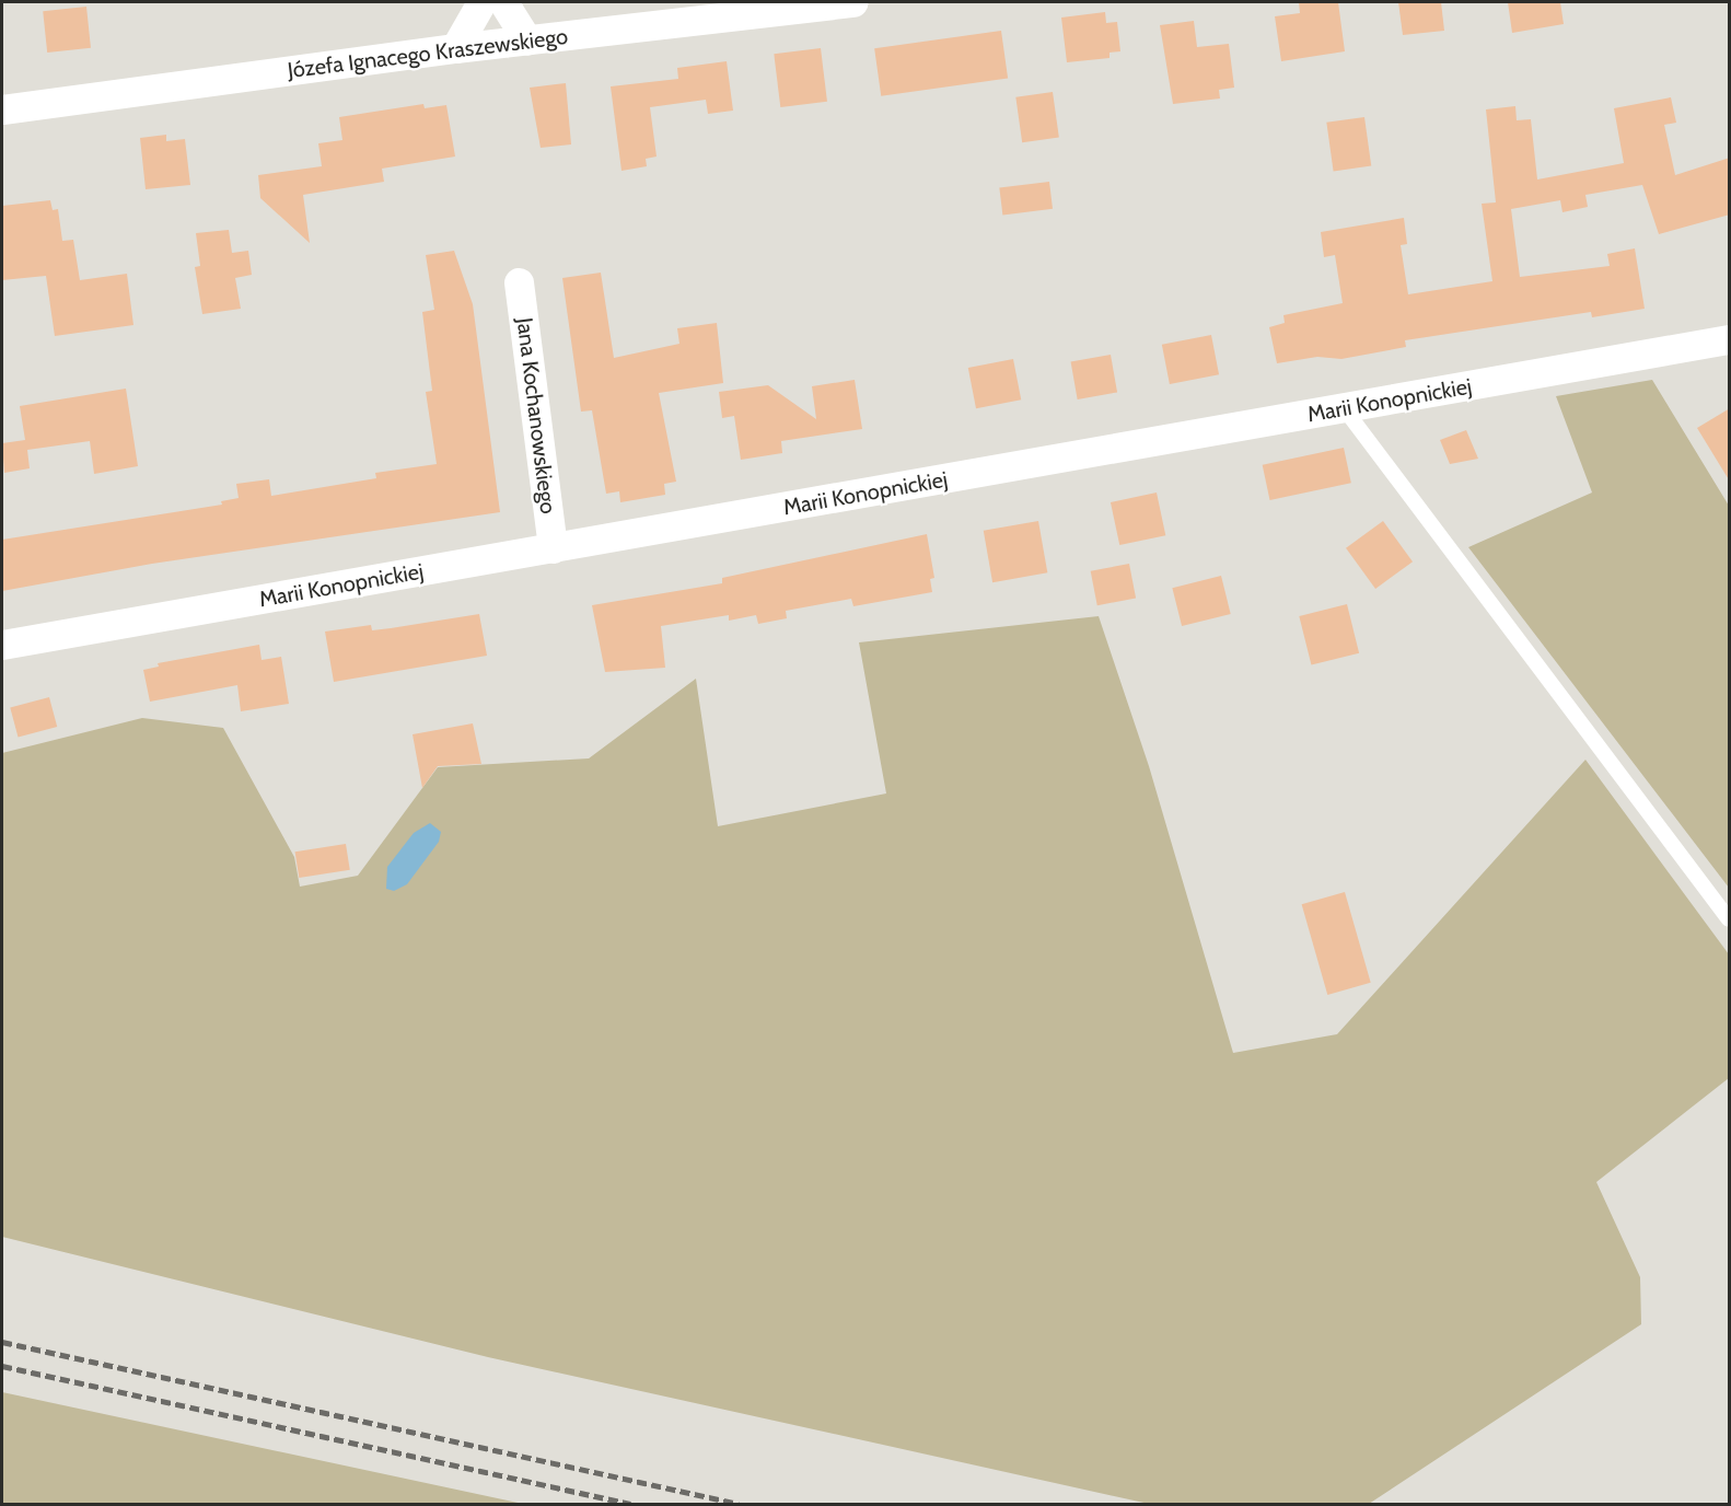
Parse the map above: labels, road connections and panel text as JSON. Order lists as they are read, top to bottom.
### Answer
{
  "streets": {
    "street": ["Józefa Ignacego Kraszewskiego", "Marii Konopnickiej", "Jana Kochanowskiego"]
  },
  "crossings": [
    ["Marii Konopnickiej", "Jana Kochanowskiego"]
  ]
}
